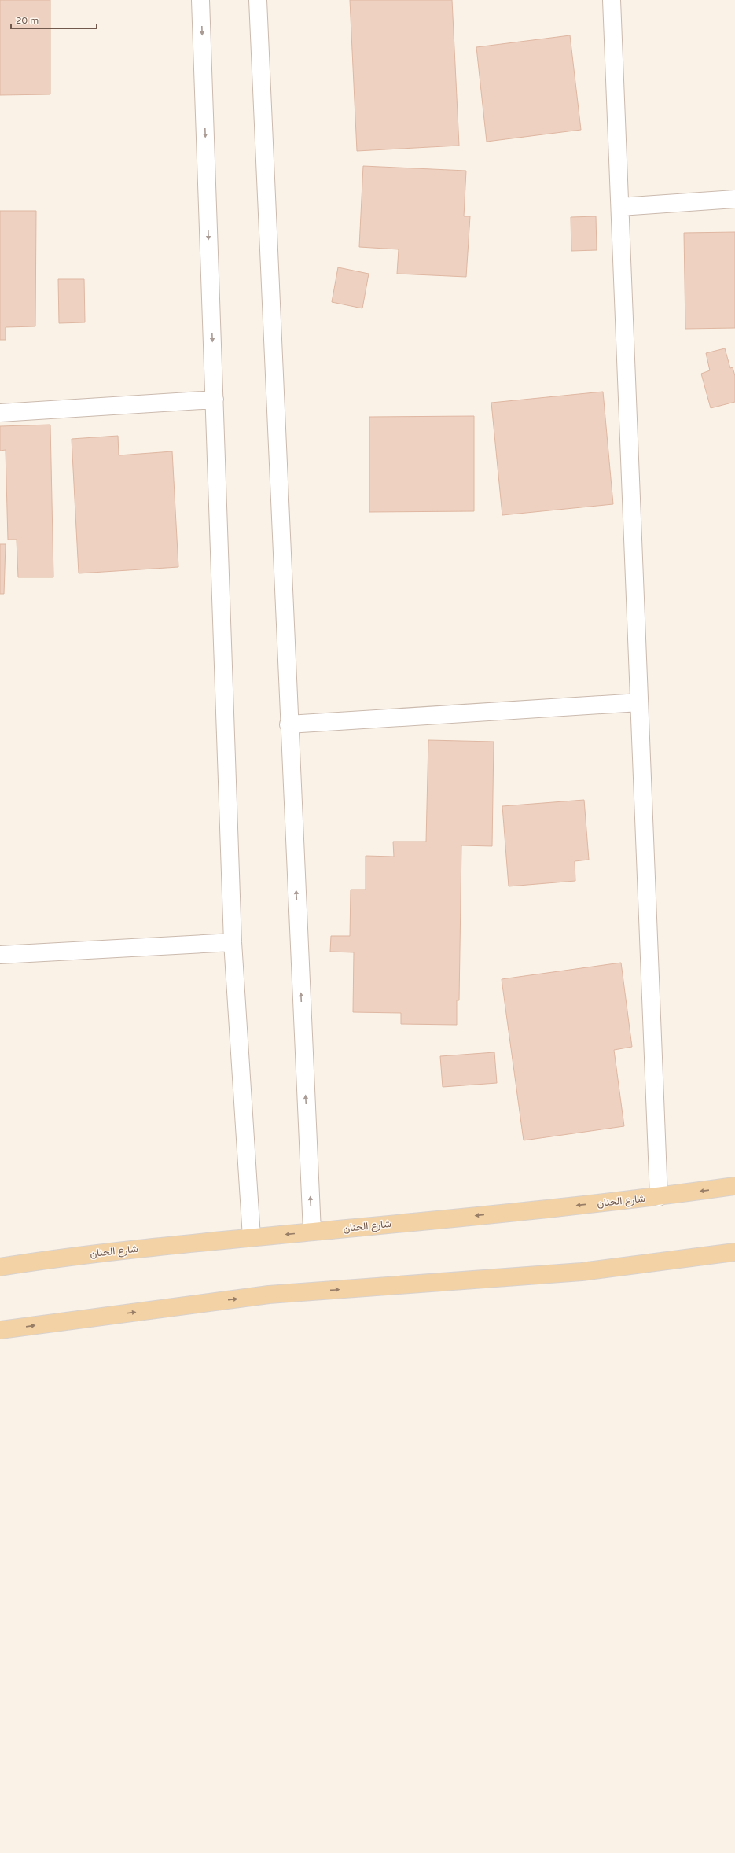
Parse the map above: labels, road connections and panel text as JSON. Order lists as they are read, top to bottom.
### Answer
{
  "streets": {
    "main road": ["شارع الحنان"]
  },
  "scale_bar": "20 m"
}
